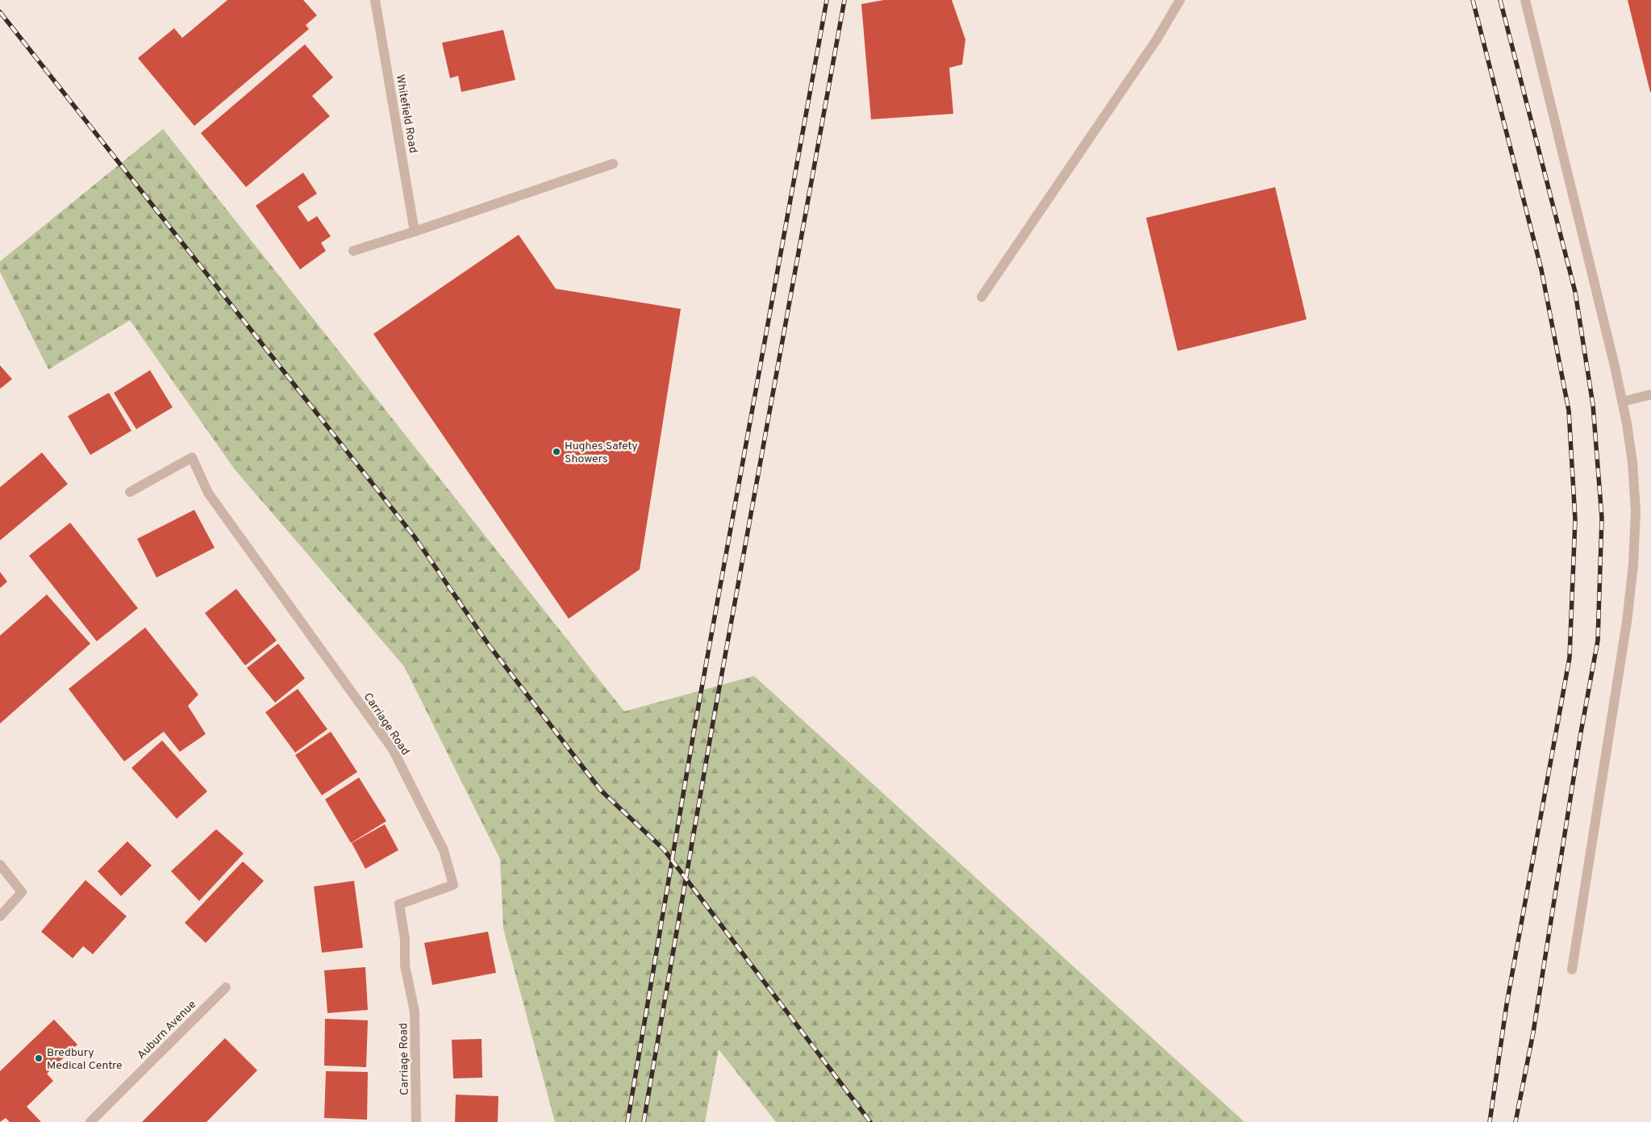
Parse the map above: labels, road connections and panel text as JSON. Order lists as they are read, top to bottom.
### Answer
{
  "streets": {
    "street": ["Whitefield Road", "Carriage Road", "Auburn Avenue"]
  },
  "places": ["Hughes Safety Showers", "Bredbury Medical Centre"]
}
